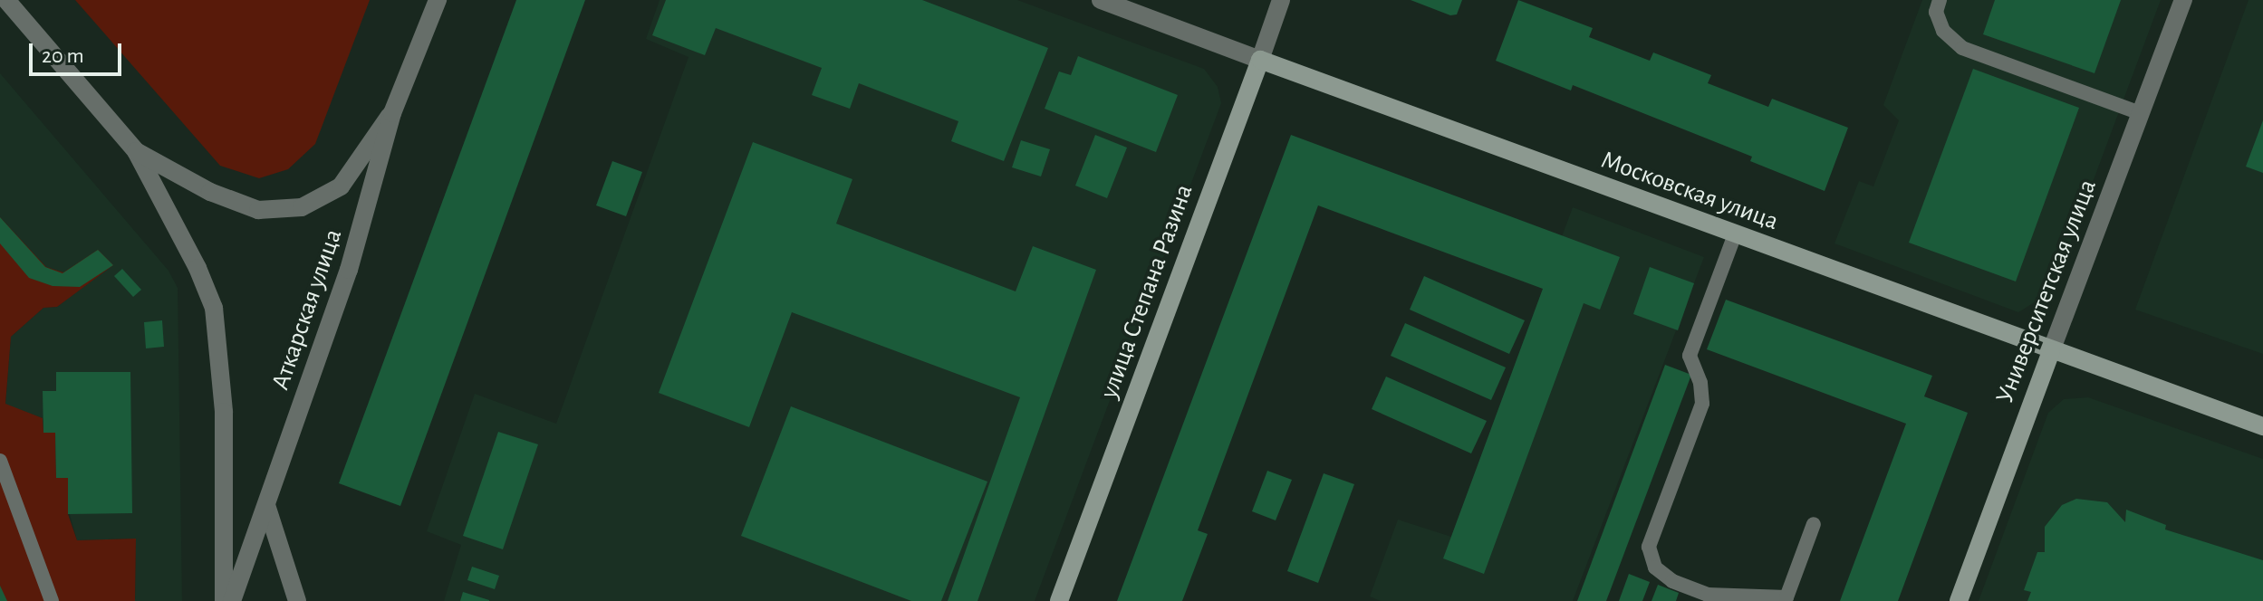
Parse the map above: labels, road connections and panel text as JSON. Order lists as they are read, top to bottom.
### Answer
{
  "streets": {
    "main road": ["Московская улица", "улица Степана Разина", "Университетская улица"],
    "street": ["Аткарская улица"]
  },
  "crossings": [
    ["Московская улица", "улица Степана Разина"],
    ["Московская улица", "Университетская улица"]
  ],
  "scale_bar": "20 m"
}
